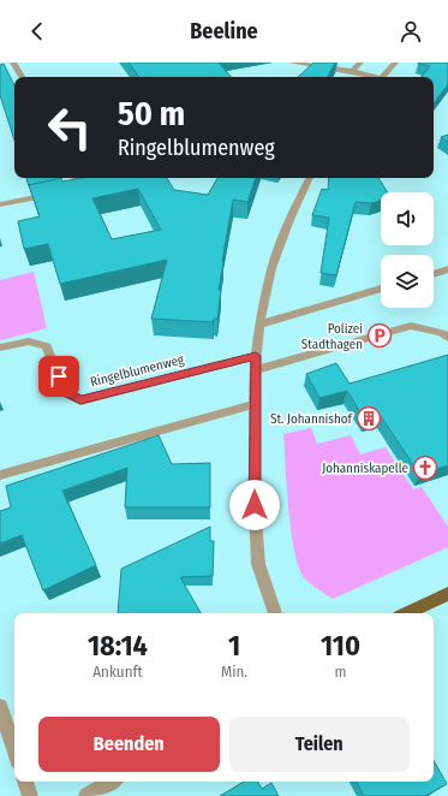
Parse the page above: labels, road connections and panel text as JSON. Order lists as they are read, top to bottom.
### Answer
{
  "streets": {
    "street": ["Ringelblumenweg"]
  },
  "places": {
    "parking": ["Polizei Stadthagen"],
    "building": ["St. Johannishof"],
    "church": ["Johanniskapelle"]
  },
  "page": {
    "header": "Beeline",
    "turn": ["50 m", "Ringelblumenweg"],
    "eta": [
      "18:14",
      "Ankunft",
      "1",
      "Min.",
      "110",
      "m"
    ],
    "buttons": ["Beenden", "Teilen"]
  }
}
